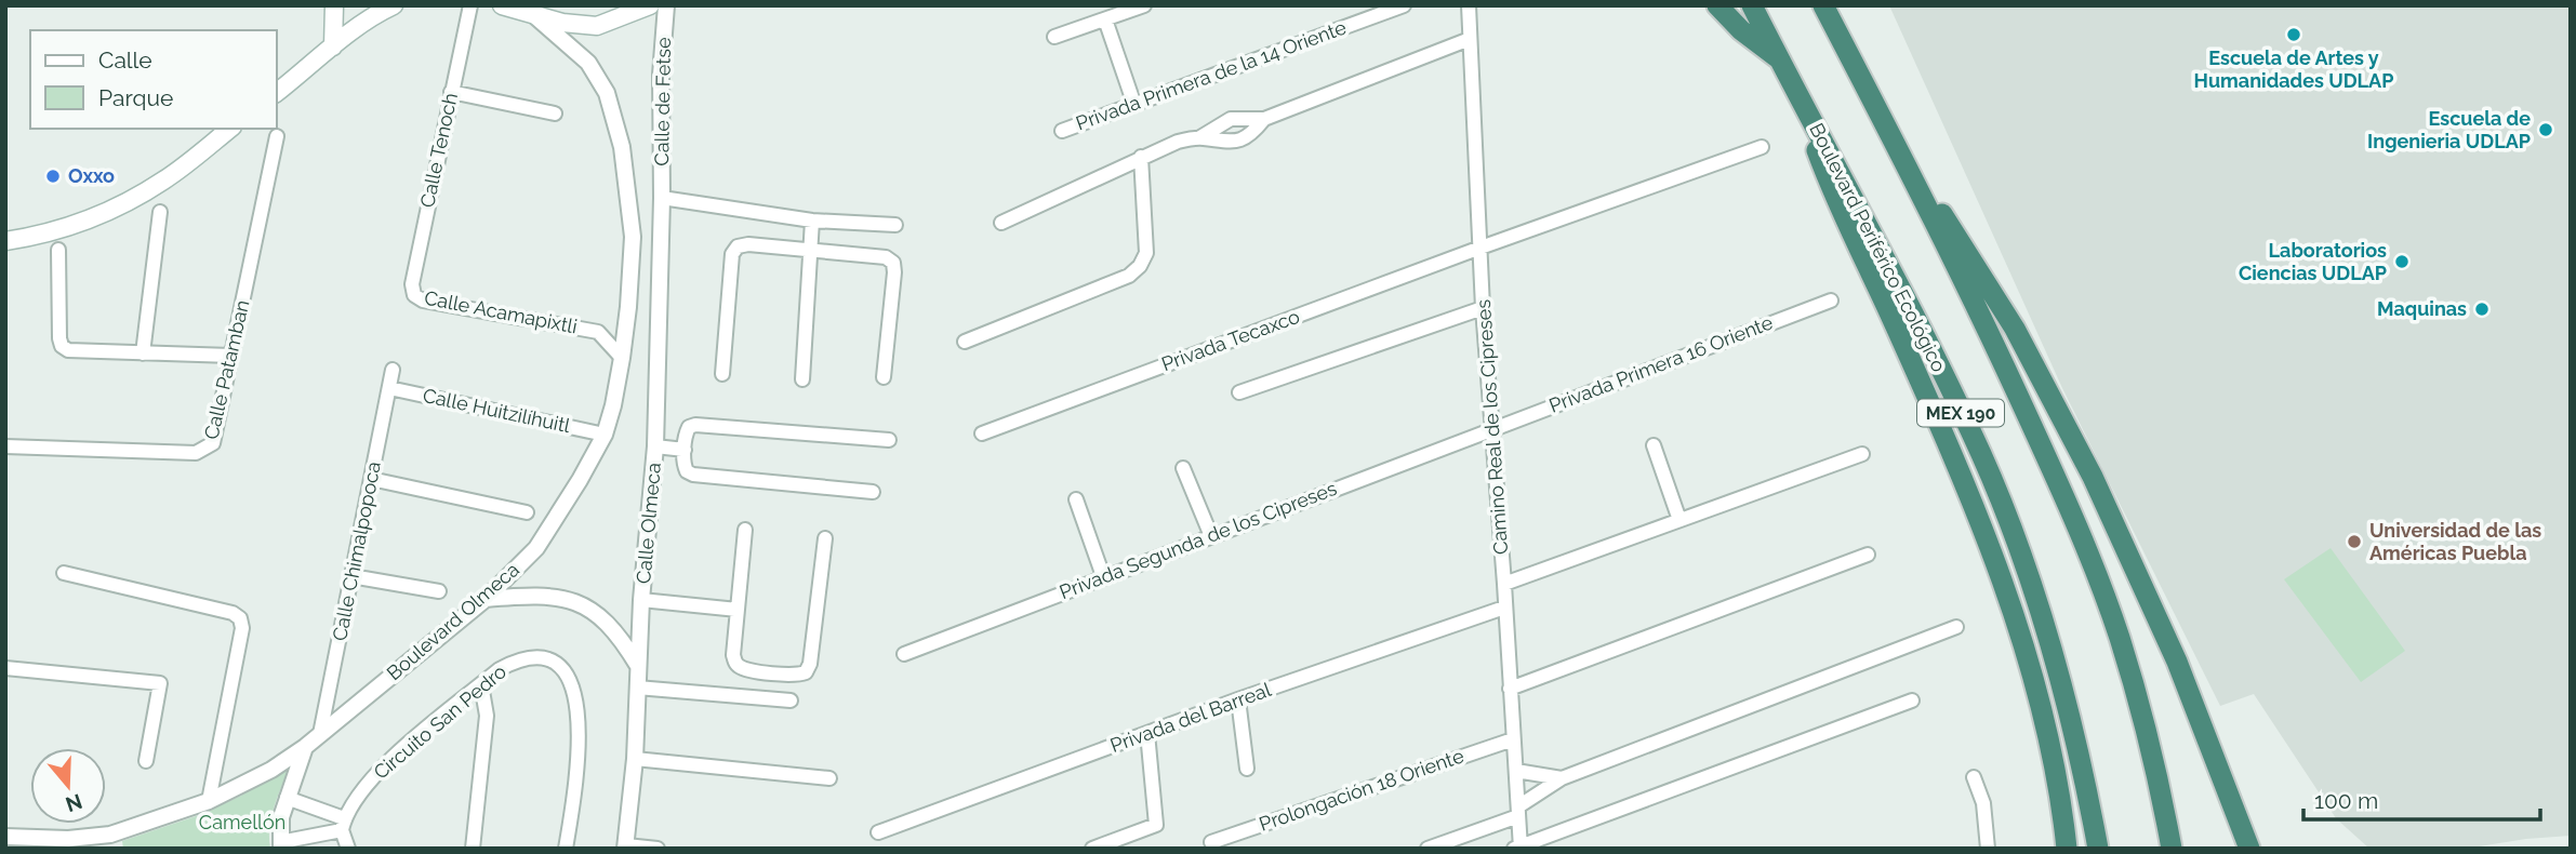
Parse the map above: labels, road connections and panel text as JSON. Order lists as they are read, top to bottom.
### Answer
{
  "streets": {
    "highway": ["Boulevard Periférico Ecológico", "MEX 190"],
    "street": [
      "Privada Primera de la 14 Oriente",
      "Calle de Fetse",
      "Calle Tenoch",
      "Calle Acamapixtli",
      "Privada Tecaxco",
      "Privada Primera 16 Oriente",
      "Calle Patamban",
      "Calle Huitzilíhuitl",
      "Camino Real de los Cipreses",
      "Calle Olmeca",
      "Privada Segunda de los Cipreses",
      "Calle Chimalpopoca",
      "Boulevard Olmeca",
      "Privada del Barreal",
      "Circuito San Pedro",
      "Prolongación 18 Oriente"
    ]
  },
  "crossings": [
    ["Calle de Fetse", "Calle Olmeca"],
    ["Calle Tenoch", "Calle Acamapixtli"],
    ["Calle Acamapixtli", "Boulevard Olmeca"],
    ["Privada Tecaxco", "Camino Real de los Cipreses"],
    ["Privada Primera 16 Oriente", "Camino Real de los Cipreses"],
    ["Privada Primera 16 Oriente", "Privada Segunda de los Cipreses"],
    ["Calle Huitzilíhuitl", "Calle Chimalpopoca"],
    ["Calle Huitzilíhuitl", "Boulevard Olmeca"],
    ["Camino Real de los Cipreses", "Privada Segunda de los Cipreses"],
    ["Camino Real de los Cipreses", "Privada del Barreal"],
    ["Camino Real de los Cipreses", "Prolongación 18 Oriente"],
    ["Calle Chimalpopoca", "Boulevard Olmeca"]
  ],
  "parks": ["Camellón"],
  "places": [
    "Escuela de Artes y Humanidades UDLAP",
    "Escuela de Ingenieria UDLAP",
    "Oxxo",
    "Laboratorios Ciencias UDLAP",
    "Maquinas",
    "Universidad de las Américas Puebla"
  ],
  "legend": ["Calle", "Parque"],
  "scale_bar": "100 m",
  "north": "bottom"
}
